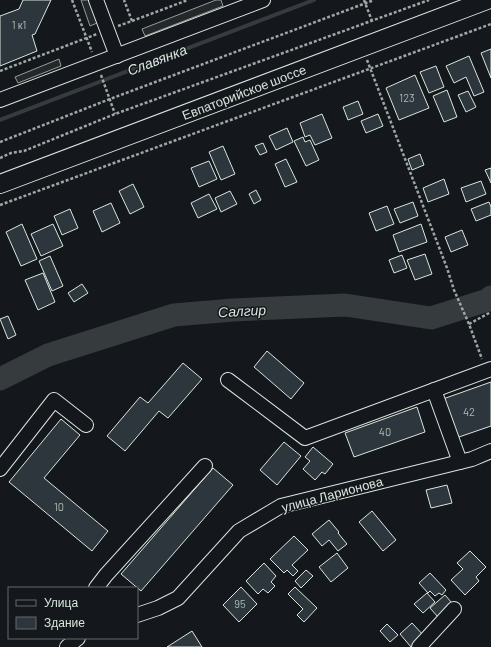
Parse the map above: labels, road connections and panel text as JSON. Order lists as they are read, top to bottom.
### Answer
{
  "streets": {
    "main road": ["Евпаторийское шоссе"],
    "street": ["улица Ларионова"]
  },
  "water": ["Славянка", "Салгир"],
  "house_numbers": [
    "1 к1",
    "123",
    "42",
    "40",
    "10",
    "95"
  ],
  "legend": ["Улица", "Здание"]
}
